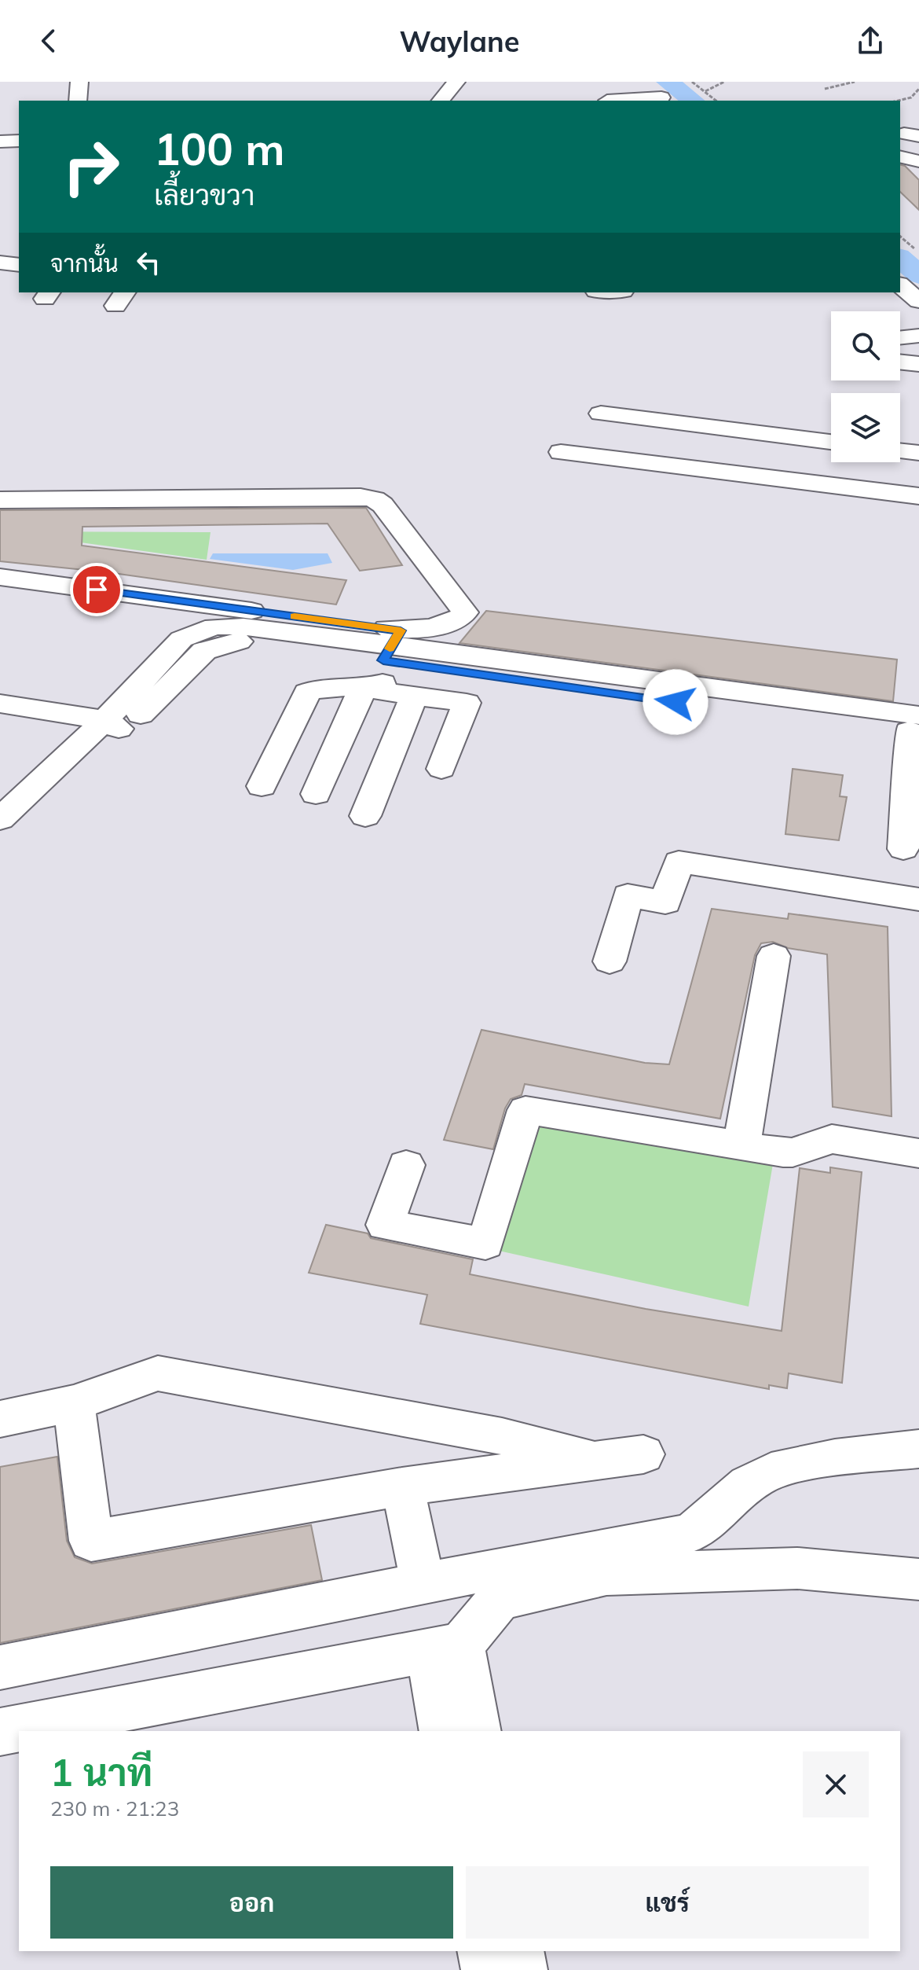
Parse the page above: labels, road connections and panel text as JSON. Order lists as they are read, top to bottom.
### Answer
{
  "page": {
    "header": "Waylane",
    "turn": ["100 m", "เลี้ยวขวา"],
    "then": "จากนั้น",
    "heading": ["1 นาที", "230 m · 21:23"],
    "buttons": ["ออก", "แชร์"]
  }
}
